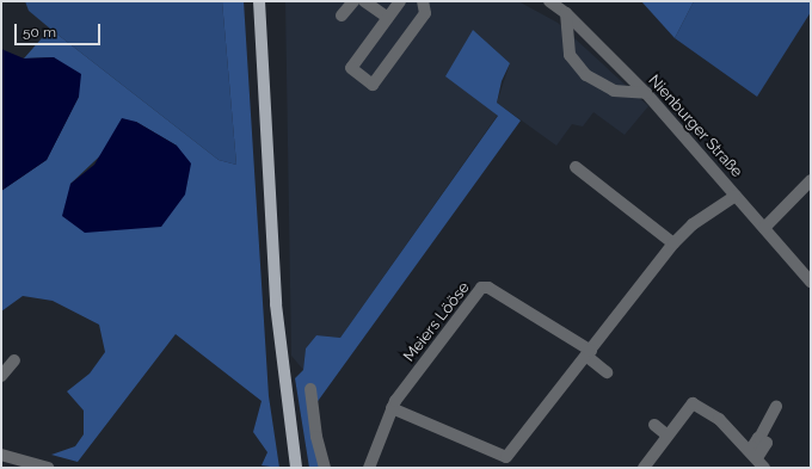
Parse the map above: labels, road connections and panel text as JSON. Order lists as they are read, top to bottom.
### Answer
{
  "streets": {
    "street": ["Nienburger Straße", "Meiers Lööse"]
  },
  "scale_bar": "50 m"
}
